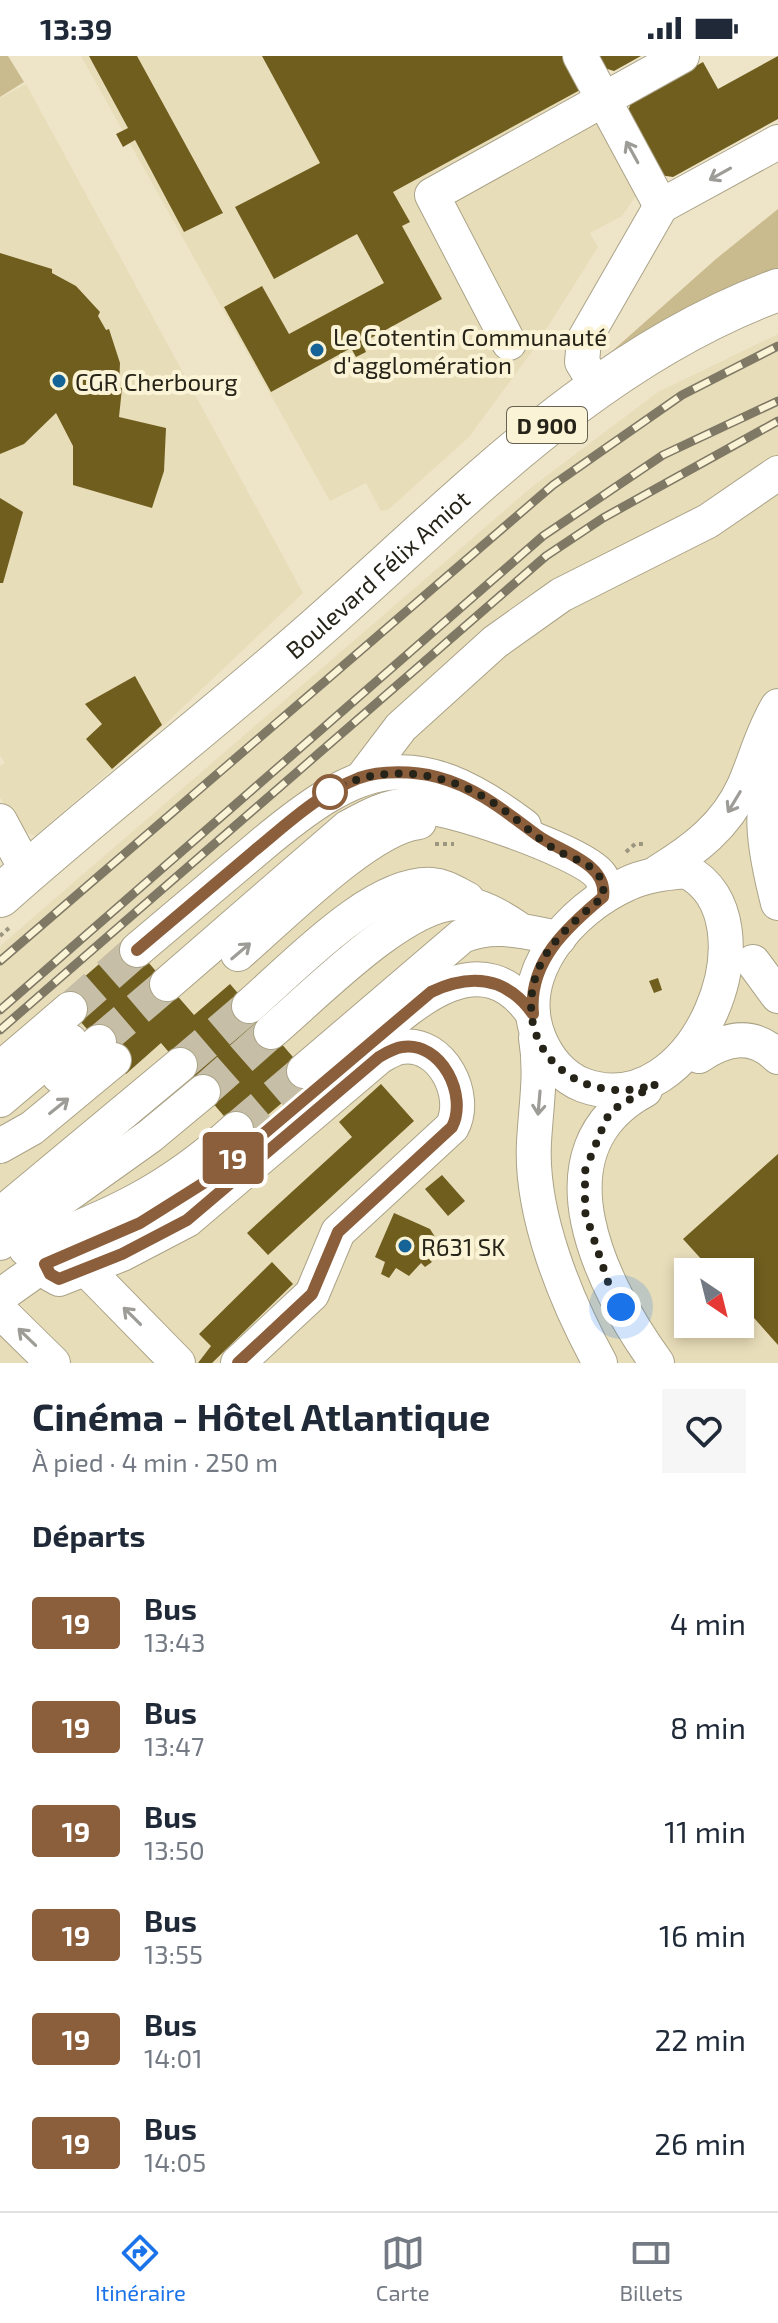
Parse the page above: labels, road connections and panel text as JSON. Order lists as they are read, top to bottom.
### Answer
{
  "streets": {
    "main road": ["D 900", "Boulevard Félix Amiot"]
  },
  "places": ["Le Cotentin Communauté d'agglomération", "CGR Cherbourg", "R631 SK"],
  "lines": ["bus line 19"],
  "north": "bottom right",
  "page": {
    "status": "13:39",
    "on_map": "19",
    "heading": [
      ["Cinéma - Hôtel Atlantique", "À pied · 4 min · 250 m"],
      "Départs"
    ],
    "list": [
      {
        "mark": "19",
        "name": "Bus",
        "note": "13:43",
        "value": "4 min"
      },
      {
        "mark": "19",
        "name": "Bus",
        "note": "13:47",
        "value": "8 min"
      },
      {
        "mark": "19",
        "name": "Bus",
        "note": "13:50",
        "value": "11 min"
      },
      {
        "mark": "19",
        "name": "Bus",
        "note": "13:55",
        "value": "16 min"
      },
      {
        "mark": "19",
        "name": "Bus",
        "note": "14:01",
        "value": "22 min"
      },
      {
        "mark": "19",
        "name": "Bus",
        "note": "14:05",
        "value": "26 min"
      }
    ],
    "tabs": ["Itinéraire", "Carte", "Billets"]
  }
}
